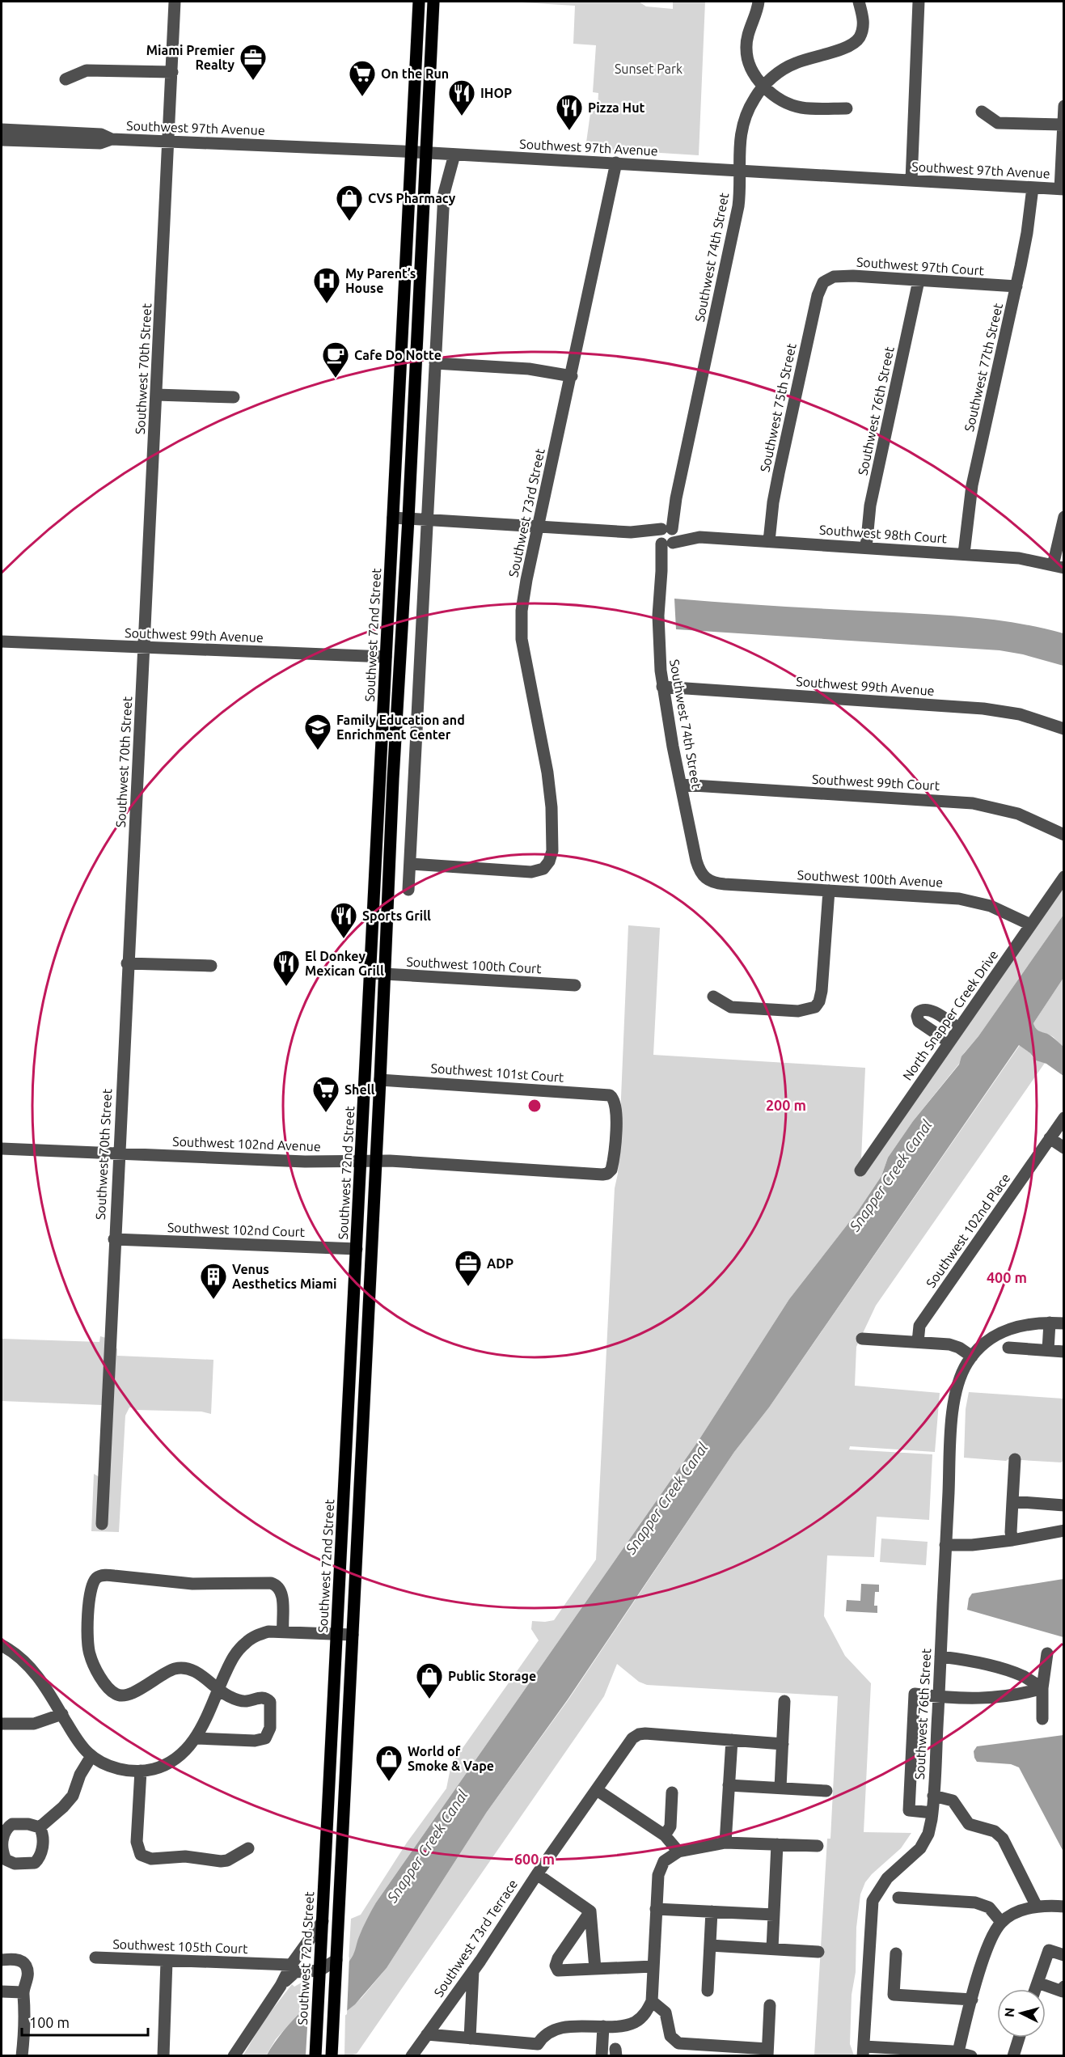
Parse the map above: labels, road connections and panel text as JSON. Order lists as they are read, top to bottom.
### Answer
{
  "streets": {
    "main road": ["Southwest 72nd Street"],
    "street": [
      "Southwest 97th Avenue",
      "Southwest 74th Street",
      "Southwest 97th Court",
      "Southwest 77th Street",
      "Southwest 70th Street",
      "Southwest 75th Street",
      "Southwest 76th Street",
      "Southwest 73rd Street",
      "Southwest 98th Court",
      "Southwest 99th Avenue",
      "Southwest 99th Court",
      "Southwest 100th Avenue",
      "Southwest 100th Court",
      "North Snapper Creek Drive",
      "Southwest 101st Court",
      "Southwest 102nd Avenue",
      "Southwest 102nd Court",
      "Southwest 102nd Place",
      "Southwest 73rd Terrace",
      "Southwest 105th Court"
    ]
  },
  "crossings": [
    ["Southwest 97th Avenue", "Southwest 74th Street"],
    ["Southwest 97th Avenue", "Southwest 77th Street"],
    ["Southwest 97th Avenue", "Southwest 70th Street"],
    ["Southwest 97th Avenue", "Southwest 73rd Street"],
    ["Southwest 97th Avenue", "Southwest 72nd Street"],
    ["Southwest 74th Street", "Southwest 98th Court"],
    ["Southwest 74th Street", "Southwest 99th Avenue"],
    ["Southwest 74th Street", "Southwest 99th Court"],
    ["Southwest 74th Street", "Southwest 100th Avenue"],
    ["Southwest 97th Court", "Southwest 77th Street"],
    ["Southwest 97th Court", "Southwest 75th Street"],
    ["Southwest 97th Court", "Southwest 76th Street"],
    ["Southwest 77th Street", "Southwest 98th Court"],
    ["Southwest 70th Street", "Southwest 99th Avenue"],
    ["Southwest 70th Street", "Southwest 102nd Avenue"],
    ["Southwest 70th Street", "Southwest 102nd Court"],
    ["Southwest 75th Street", "Southwest 98th Court"],
    ["Southwest 76th Street", "Southwest 98th Court"],
    ["Southwest 73rd Street", "Southwest 98th Court"],
    ["Southwest 98th Court", "Southwest 72nd Street"],
    ["Southwest 99th Avenue", "Southwest 72nd Street"],
    ["Southwest 72nd Street", "Southwest 100th Court"],
    ["Southwest 72nd Street", "Southwest 102nd Avenue"],
    ["Southwest 72nd Street", "Southwest 102nd Court"],
    ["Southwest 100th Avenue", "North Snapper Creek Drive"],
    ["Southwest 101st Court", "Southwest 102nd Avenue"]
  ],
  "water": ["Snapper Creek Canal"],
  "parks": ["Sunset Park"],
  "places": {
    "office": ["Miami Premier Realty", "ADP"],
    "supermarket": ["On the Run", "Shell"],
    "restaurant": [
      "IHOP",
      "Pizza Hut",
      "Sports Grill",
      "El Donkey Mexican Grill"
    ],
    "shop": ["CVS Pharmacy", "Public Storage", "World of Smoke & Vape"],
    "hospital": ["My Parent’s House"],
    "cafe": ["Cafe Do Notte"],
    "school or university": ["Family Education and Enrichment Center"],
    "building": ["Venus Aesthetics Miami"]
  },
  "scale_bar": "100 m",
  "north": "left",
  "rings": ["200 m", "400 m", "600 m"]
}
